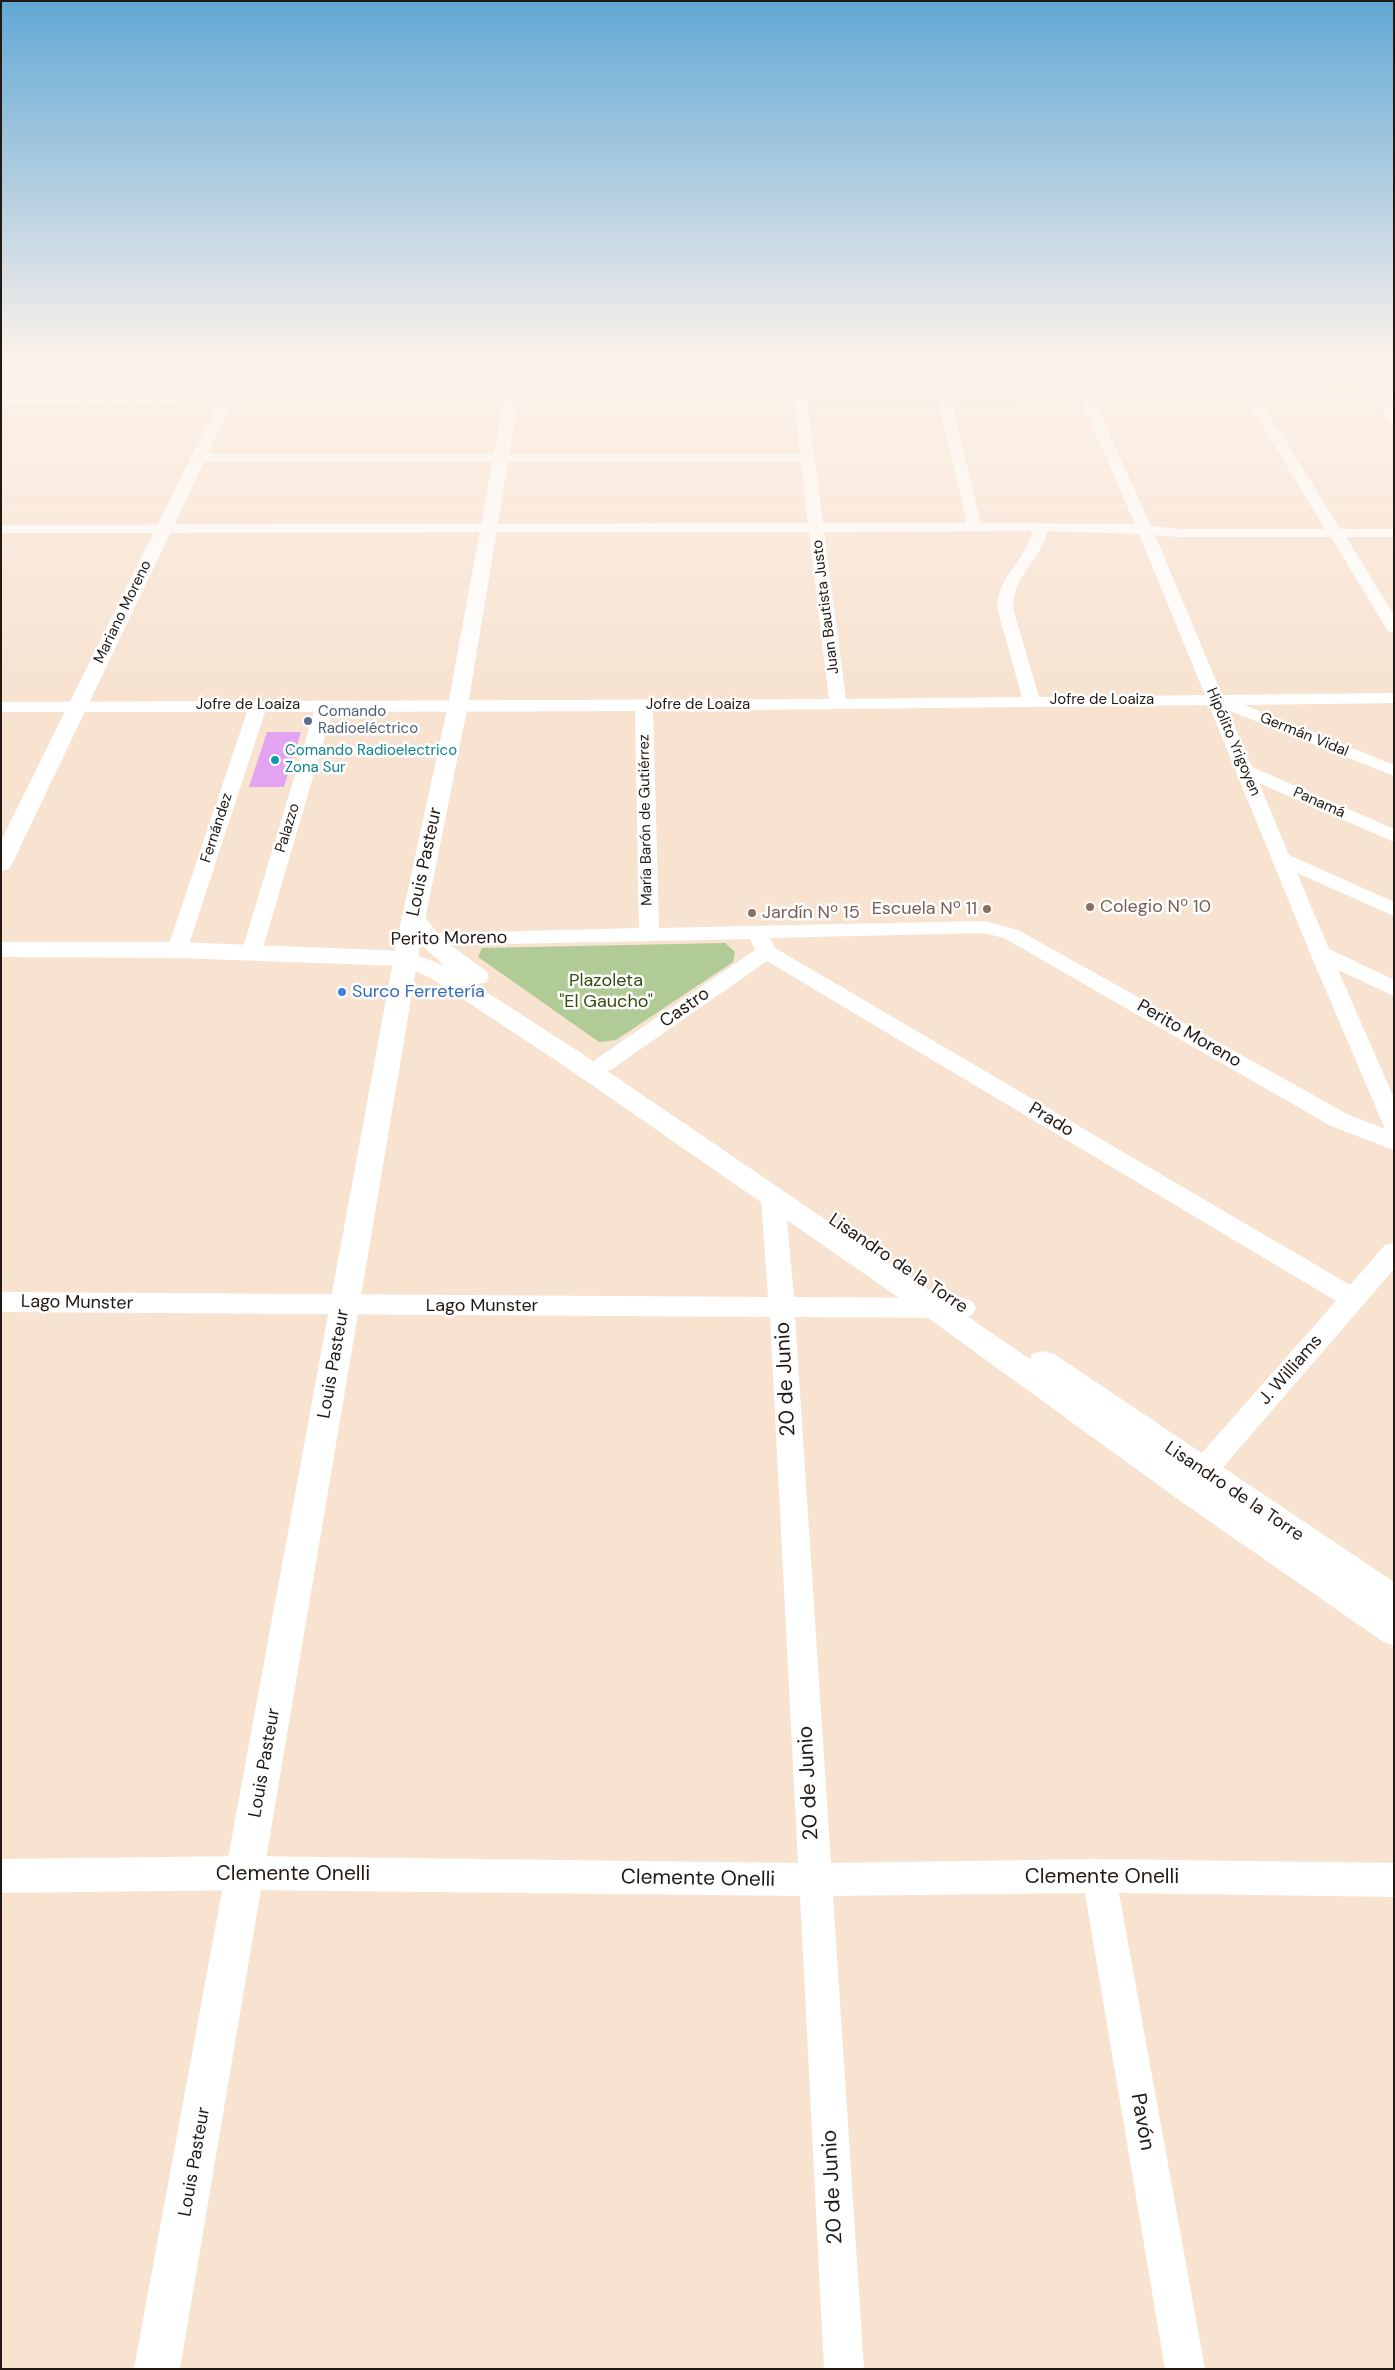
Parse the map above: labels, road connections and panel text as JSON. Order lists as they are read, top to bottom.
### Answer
{
  "streets": {
    "main road": [
      "Mariano Moreno",
      "Louis Pasteur",
      "Perito Moreno",
      "Lisandro de la Torre"
    ],
    "street": [
      "Juan Bautista Justo",
      "Jofre de Loaiza",
      "Germán Vidal",
      "Hipólito Yrigoyen",
      "Panamá",
      "María Barón de Gutiérrez",
      "Fernández",
      "Palazzo",
      "Castro",
      "Prado",
      "Lago Munster",
      "J. Williams",
      "20 de Junio",
      "Clemente Onelli",
      "Pavón"
    ]
  },
  "crossings": [
    ["Juan Bautista Justo", "Jofre de Loaiza"],
    ["Mariano Moreno", "Jofre de Loaiza"],
    ["Jofre de Loaiza", "Germán Vidal"],
    ["Jofre de Loaiza", "Hipólito Yrigoyen"],
    ["Jofre de Loaiza", "María Barón de Gutiérrez"],
    ["Jofre de Loaiza", "Fernández"],
    ["Jofre de Loaiza", "Palazzo"],
    ["Jofre de Loaiza", "Louis Pasteur"],
    ["Germán Vidal", "Hipólito Yrigoyen"],
    ["Hipólito Yrigoyen", "Panamá"],
    ["María Barón de Gutiérrez", "Perito Moreno"],
    ["Fernández", "Perito Moreno"],
    ["Palazzo", "Perito Moreno"],
    ["Louis Pasteur", "Perito Moreno"],
    ["Louis Pasteur", "Lisandro de la Torre"],
    ["Louis Pasteur", "Lago Munster"],
    ["Louis Pasteur", "Clemente Onelli"],
    ["Perito Moreno", "Castro"],
    ["Perito Moreno", "Prado"],
    ["Perito Moreno", "Lisandro de la Torre"],
    ["Castro", "Prado"],
    ["Castro", "Lisandro de la Torre"],
    ["Prado", "J. Williams"],
    ["Lisandro de la Torre", "Lago Munster"],
    ["Lisandro de la Torre", "J. Williams"],
    ["Lisandro de la Torre", "20 de Junio"],
    ["Lago Munster", "20 de Junio"],
    ["20 de Junio", "Clemente Onelli"],
    ["Clemente Onelli", "Pavón"]
  ],
  "parks": ["Plazoleta \"El Gaucho\""],
  "places": [
    "Comando Radioeléctrico",
    "Comando Radioelectrico Zona Sur",
    "Colegio Nº 10",
    "Escuela Nº 11",
    "Jardín Nº 15",
    "Surco Ferretería"
  ]
}
